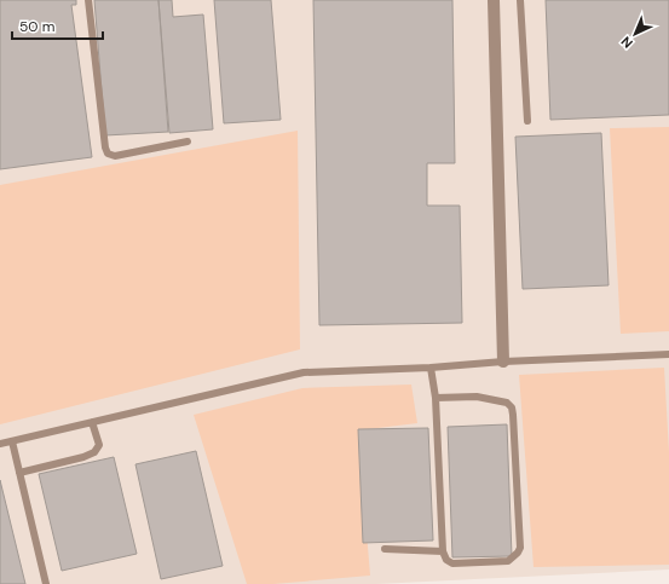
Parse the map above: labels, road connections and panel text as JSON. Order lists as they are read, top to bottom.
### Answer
{
  "scale_bar": "50 m",
  "north": "bottom left"
}
